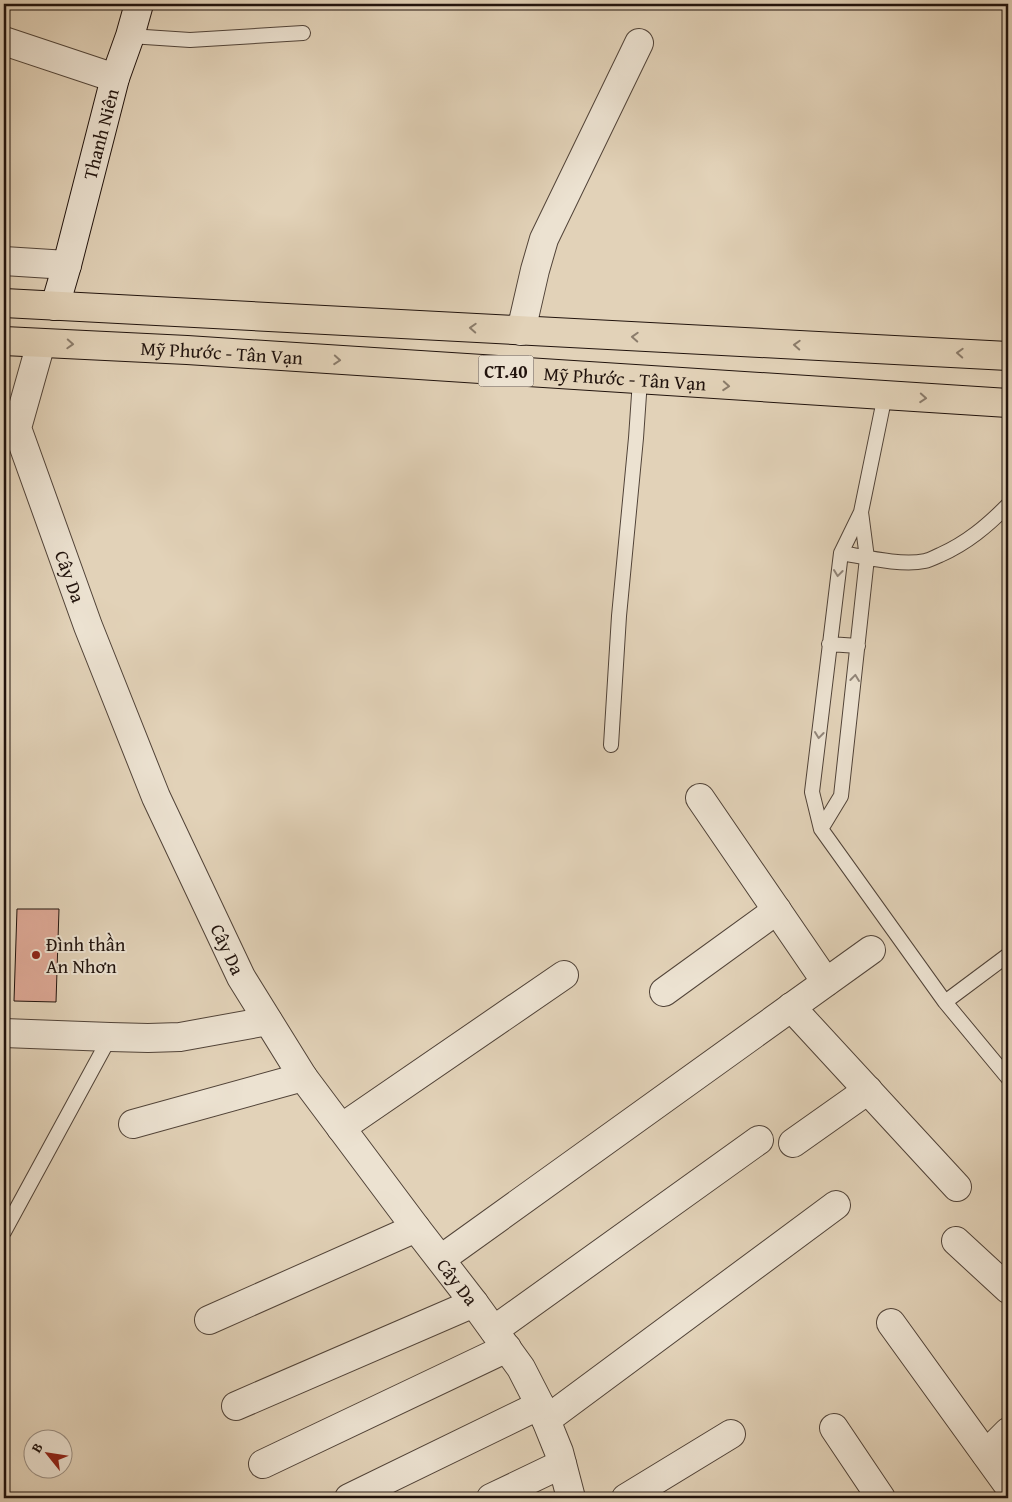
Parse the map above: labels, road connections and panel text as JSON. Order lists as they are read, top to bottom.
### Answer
{
  "streets": {
    "main road": ["Mỹ Phước - Tân Vạn", "CT.40"],
    "street": ["Thanh Niên", "Cây Da"]
  },
  "crossings": [
    ["Mỹ Phước - Tân Vạn", "Cây Da"]
  ],
  "places": ["Đình thần An Nhơn"],
  "north": "top left"
}
